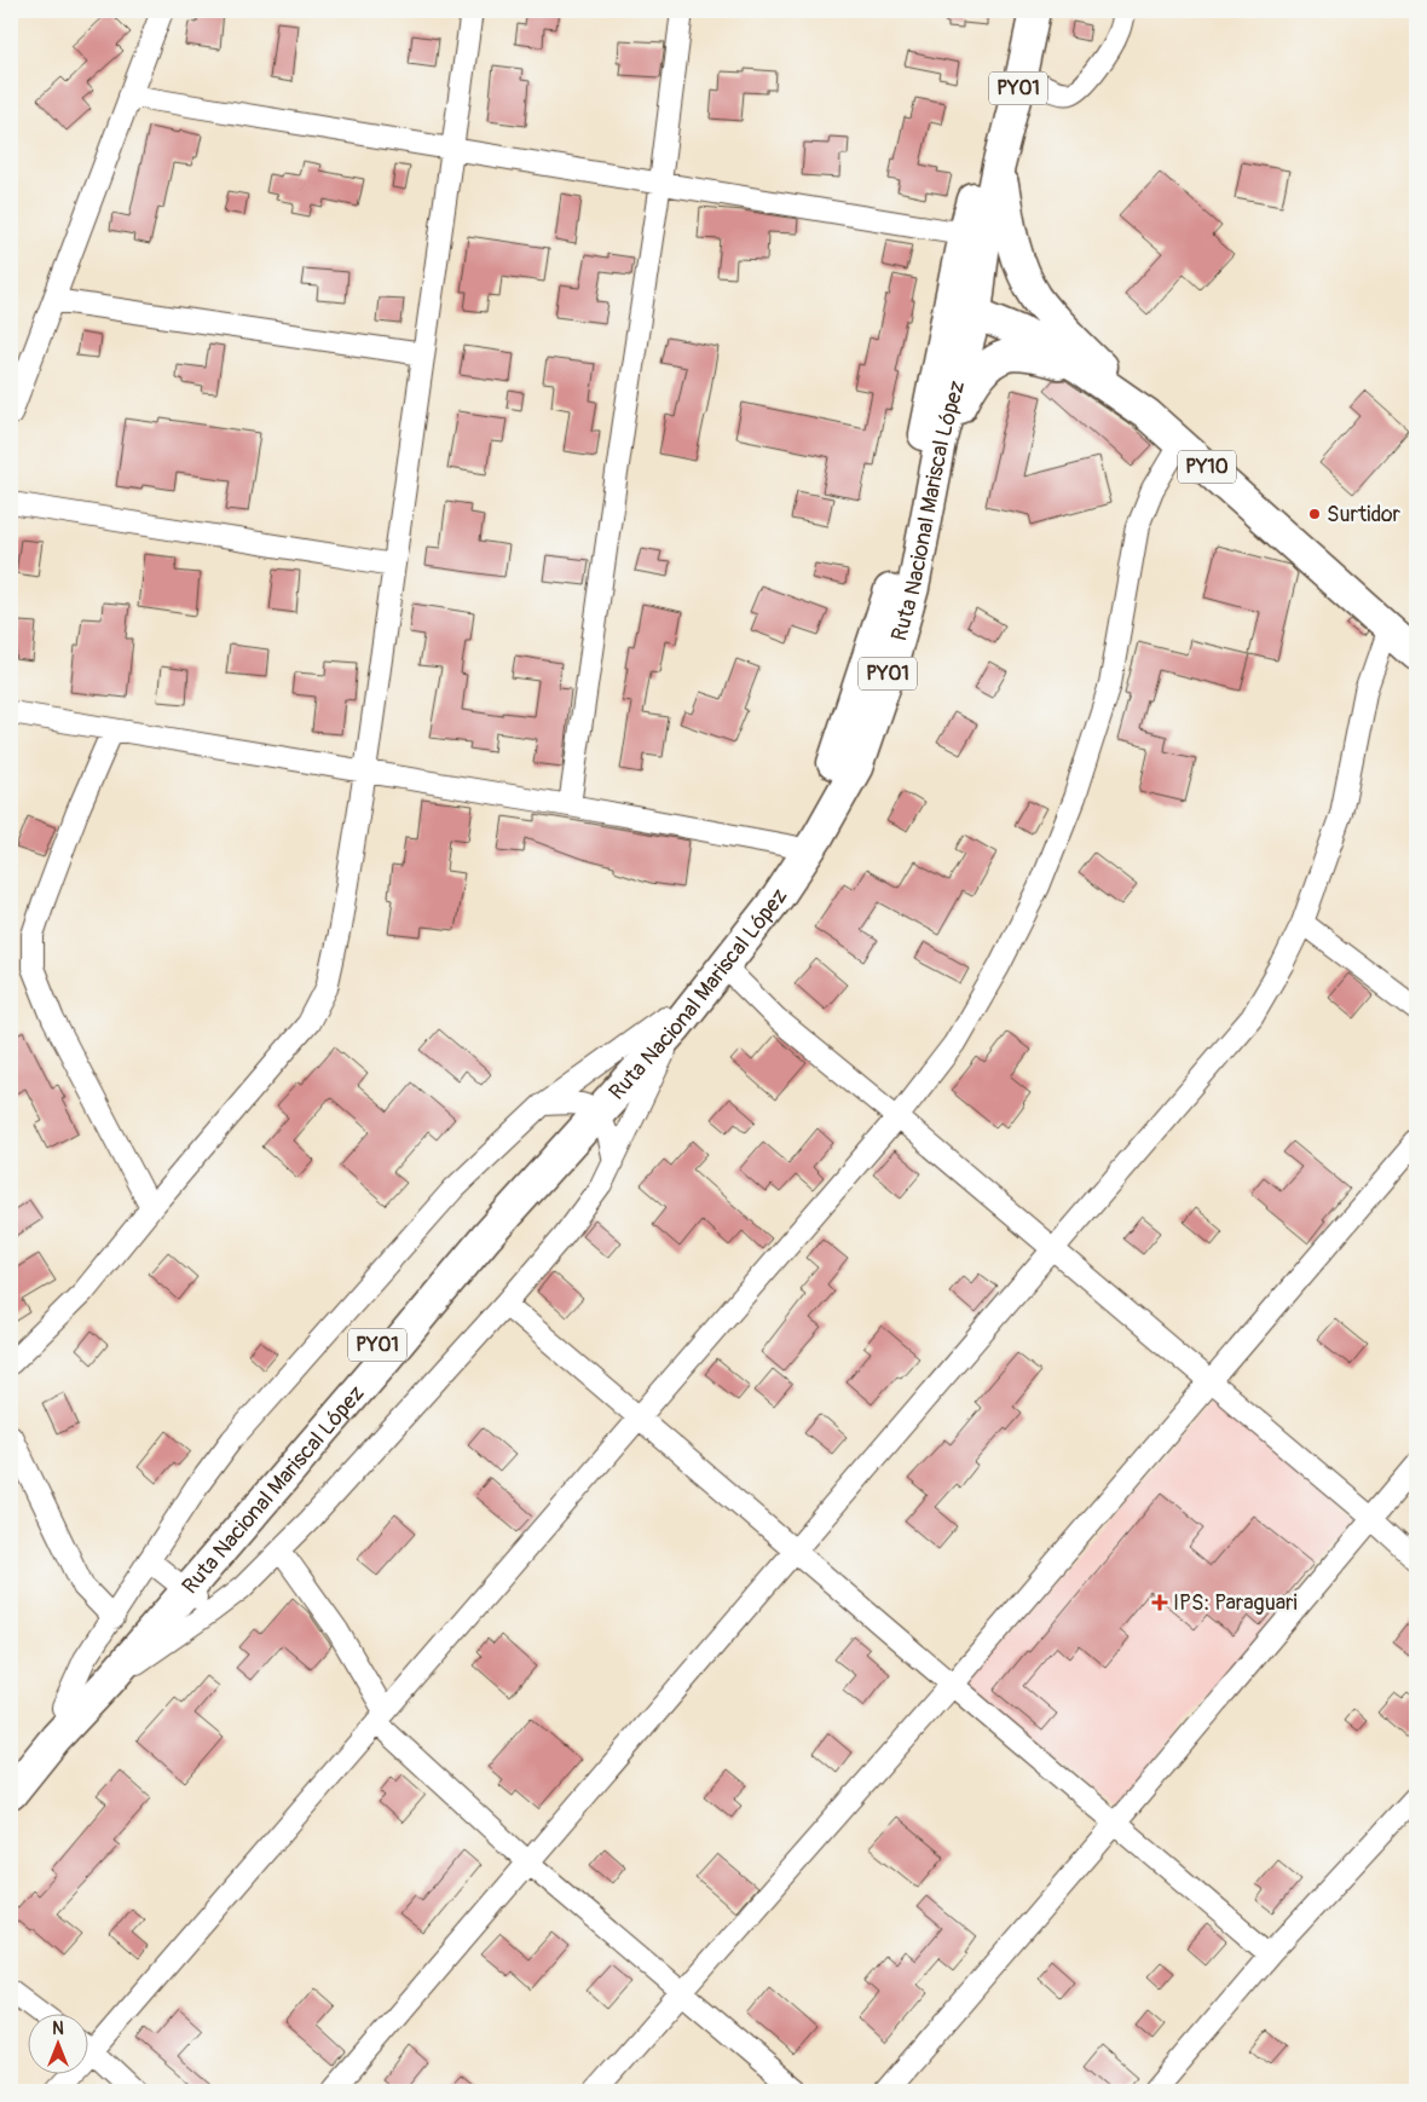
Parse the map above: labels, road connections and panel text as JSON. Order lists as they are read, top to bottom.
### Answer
{
  "streets": {
    "highway": ["PY01", "PY10", "Ruta Nacional Mariscal López"]
  },
  "crossings": [
    ["PY10", "Ruta Nacional Mariscal López"]
  ],
  "places": {
    "other": ["Surtidor"],
    "health": ["IPS: Paraguari"]
  },
  "north": "top"
}
